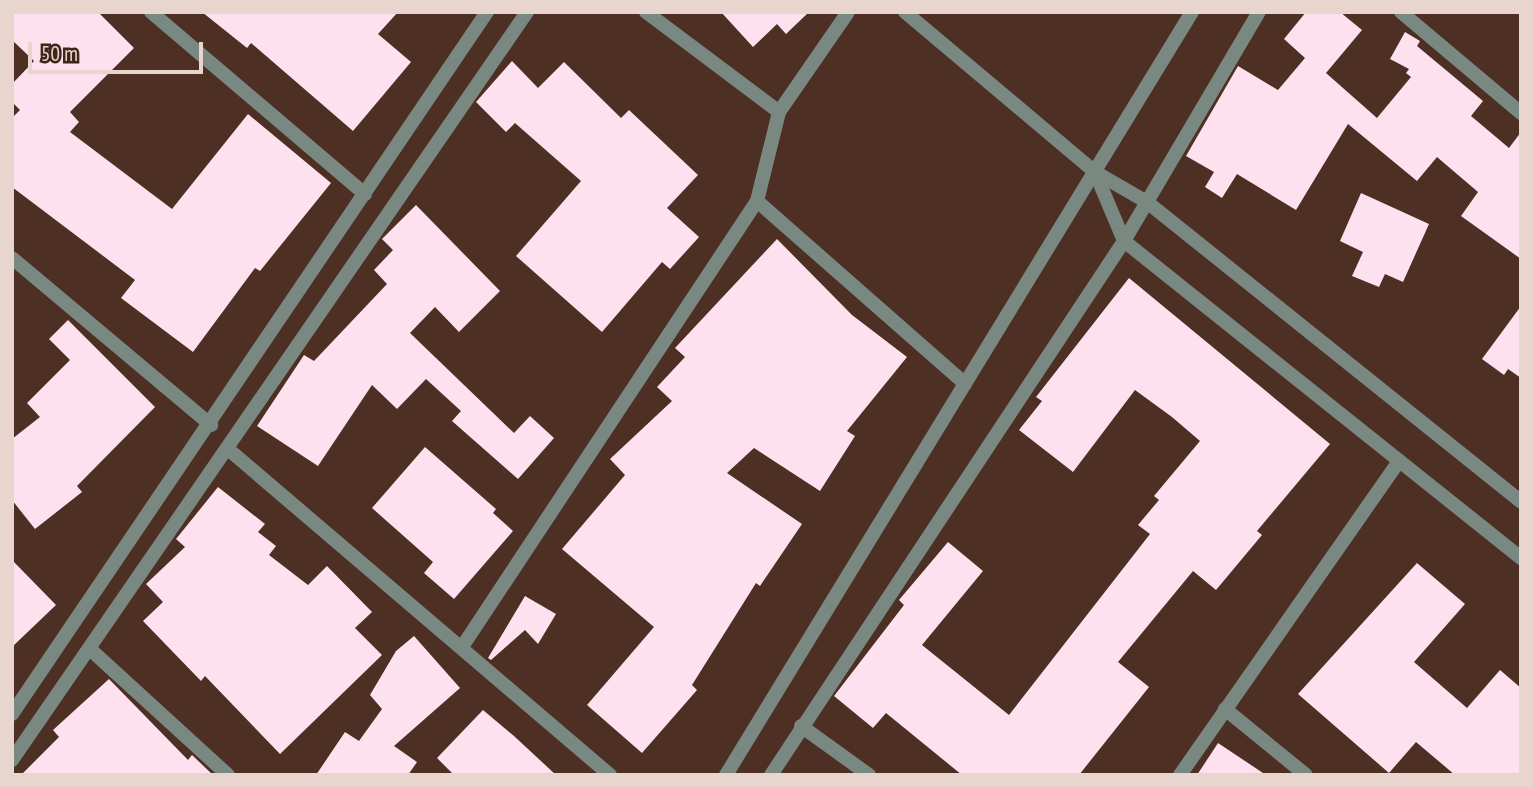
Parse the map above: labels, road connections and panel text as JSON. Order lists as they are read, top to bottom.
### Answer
{
  "scale_bar": "50 m"
}
